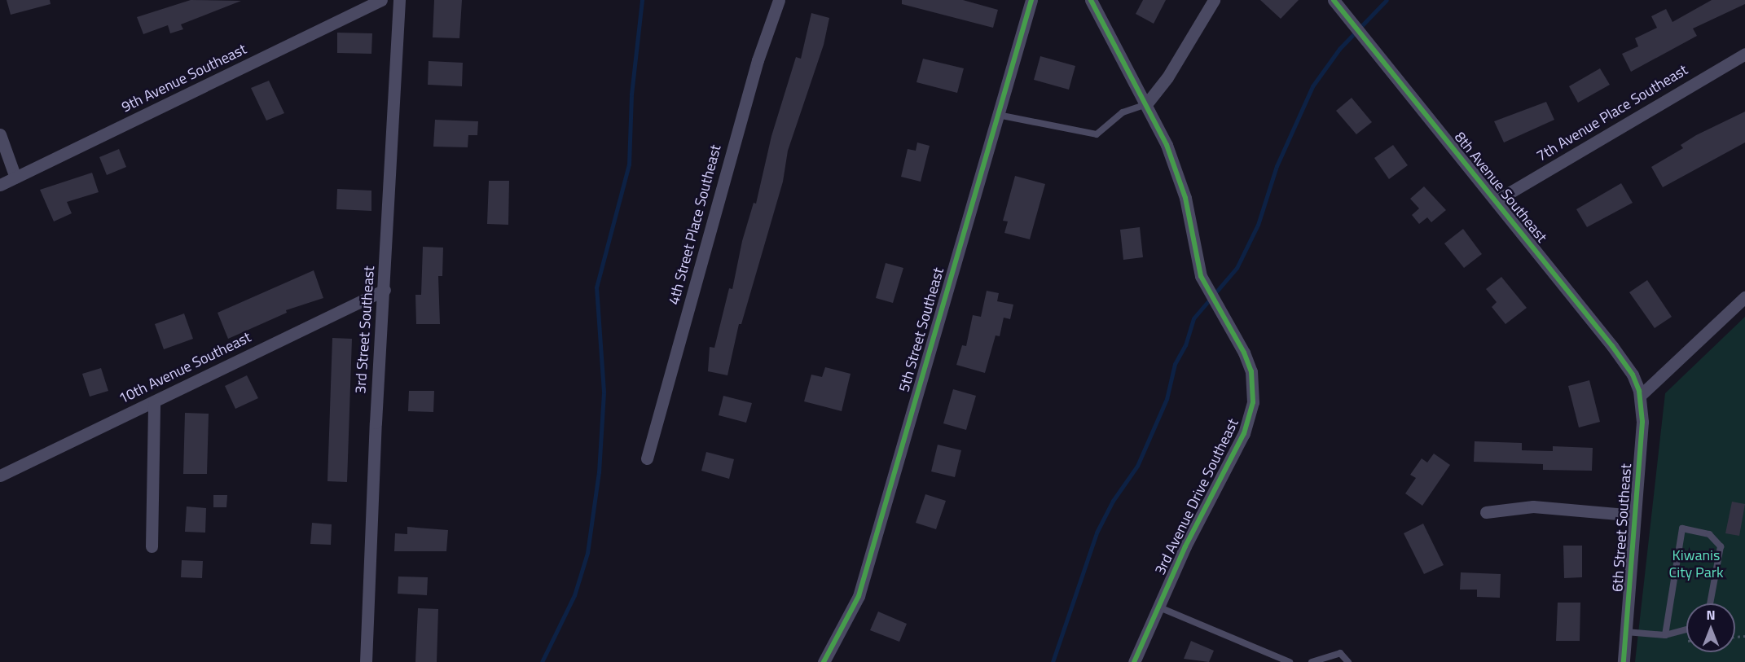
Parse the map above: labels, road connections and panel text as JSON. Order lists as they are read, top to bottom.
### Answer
{
  "streets": {
    "street": [
      "9th Avenue Southeast",
      "7th Avenue Place Southeast",
      "8th Avenue Southeast",
      "4th Street Place Southeast",
      "3rd Street Southeast",
      "5th Street Southeast",
      "10th Avenue Southeast",
      "3rd Avenue Drive Southeast",
      "6th Street Southeast"
    ]
  },
  "crossings": [
    ["7th Avenue Place Southeast", "8th Avenue Southeast"],
    ["8th Avenue Southeast", "6th Street Southeast"],
    ["3rd Street Southeast", "10th Avenue Southeast"]
  ],
  "parks": ["Kiwanis City Park"],
  "north": "top"
}
